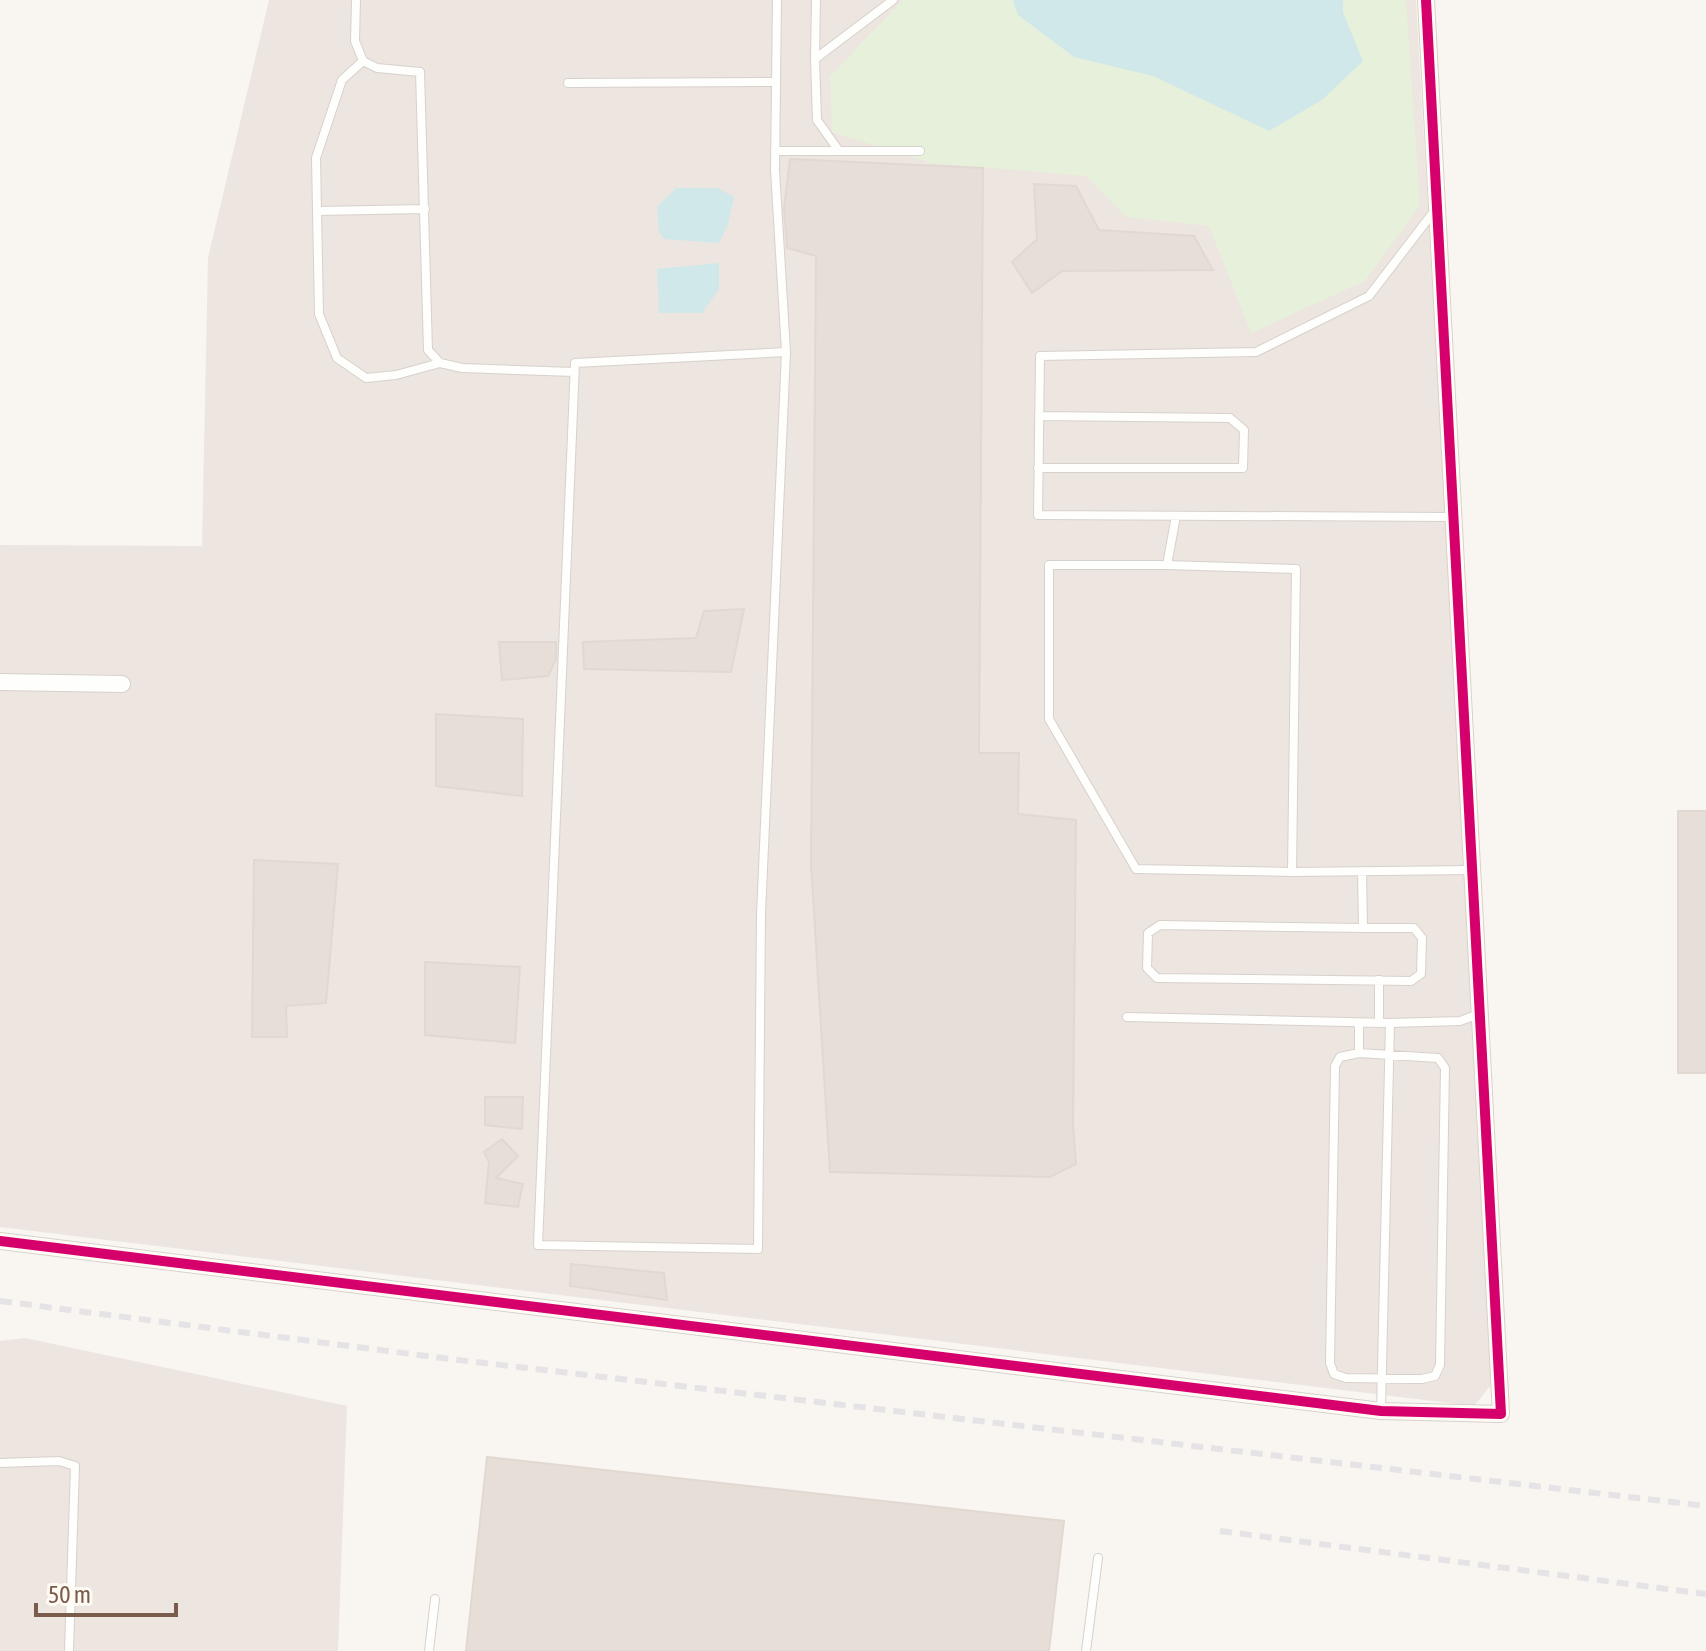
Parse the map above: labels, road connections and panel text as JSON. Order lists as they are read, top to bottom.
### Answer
{
  "scale_bar": "50 m"
}
